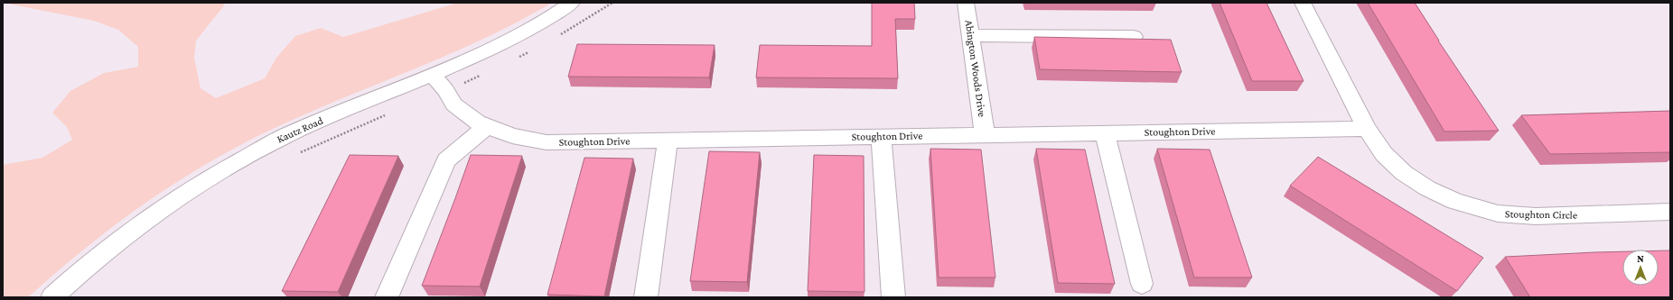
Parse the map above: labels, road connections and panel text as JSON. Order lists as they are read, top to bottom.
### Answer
{
  "streets": {
    "street": [
      "Abington Woods Drive",
      "Kautz Road",
      "Stoughton Drive",
      "Stoughton Circle"
    ]
  },
  "crossings": [
    ["Abington Woods Drive", "Stoughton Drive"],
    ["Kautz Road", "Stoughton Drive"],
    ["Stoughton Drive", "Stoughton Circle"]
  ],
  "north": "top"
}
